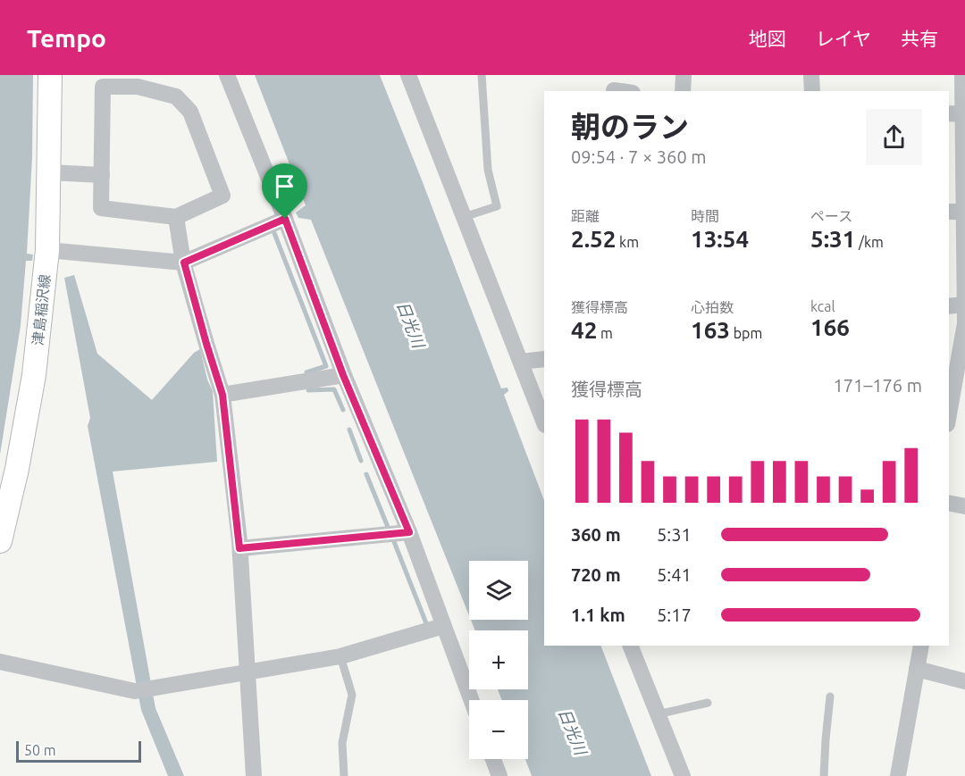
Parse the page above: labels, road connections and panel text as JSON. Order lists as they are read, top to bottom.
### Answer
{
  "streets": {
    "main road": ["津島稲沢線"]
  },
  "water": ["日光川"],
  "scale_bar": "50 m",
  "page": {
    "header": "Tempo",
    "nav": ["地図", "レイヤ", "共有"],
    "heading": ["朝のラン", "09:54 · 7 × 360 m"],
    "stats": [
      ["距離", "2.52 km"],
      ["時間", "13:54"],
      ["ペース", "5:31 /km"],
      ["獲得標高", "42 m"],
      ["心拍数", "163 bpm"],
      ["kcal", "166"]
    ],
    "chart": ["獲得標高", "171–176 m"],
    "list": [
      {
        "name": "360 m",
        "note": "5:31"
      },
      {
        "name": "720 m",
        "note": "5:41"
      },
      {
        "name": "1.1 km",
        "note": "5:17"
      }
    ],
    "map_buttons": ["+", "−"],
    "scale": "50 m"
  }
}
